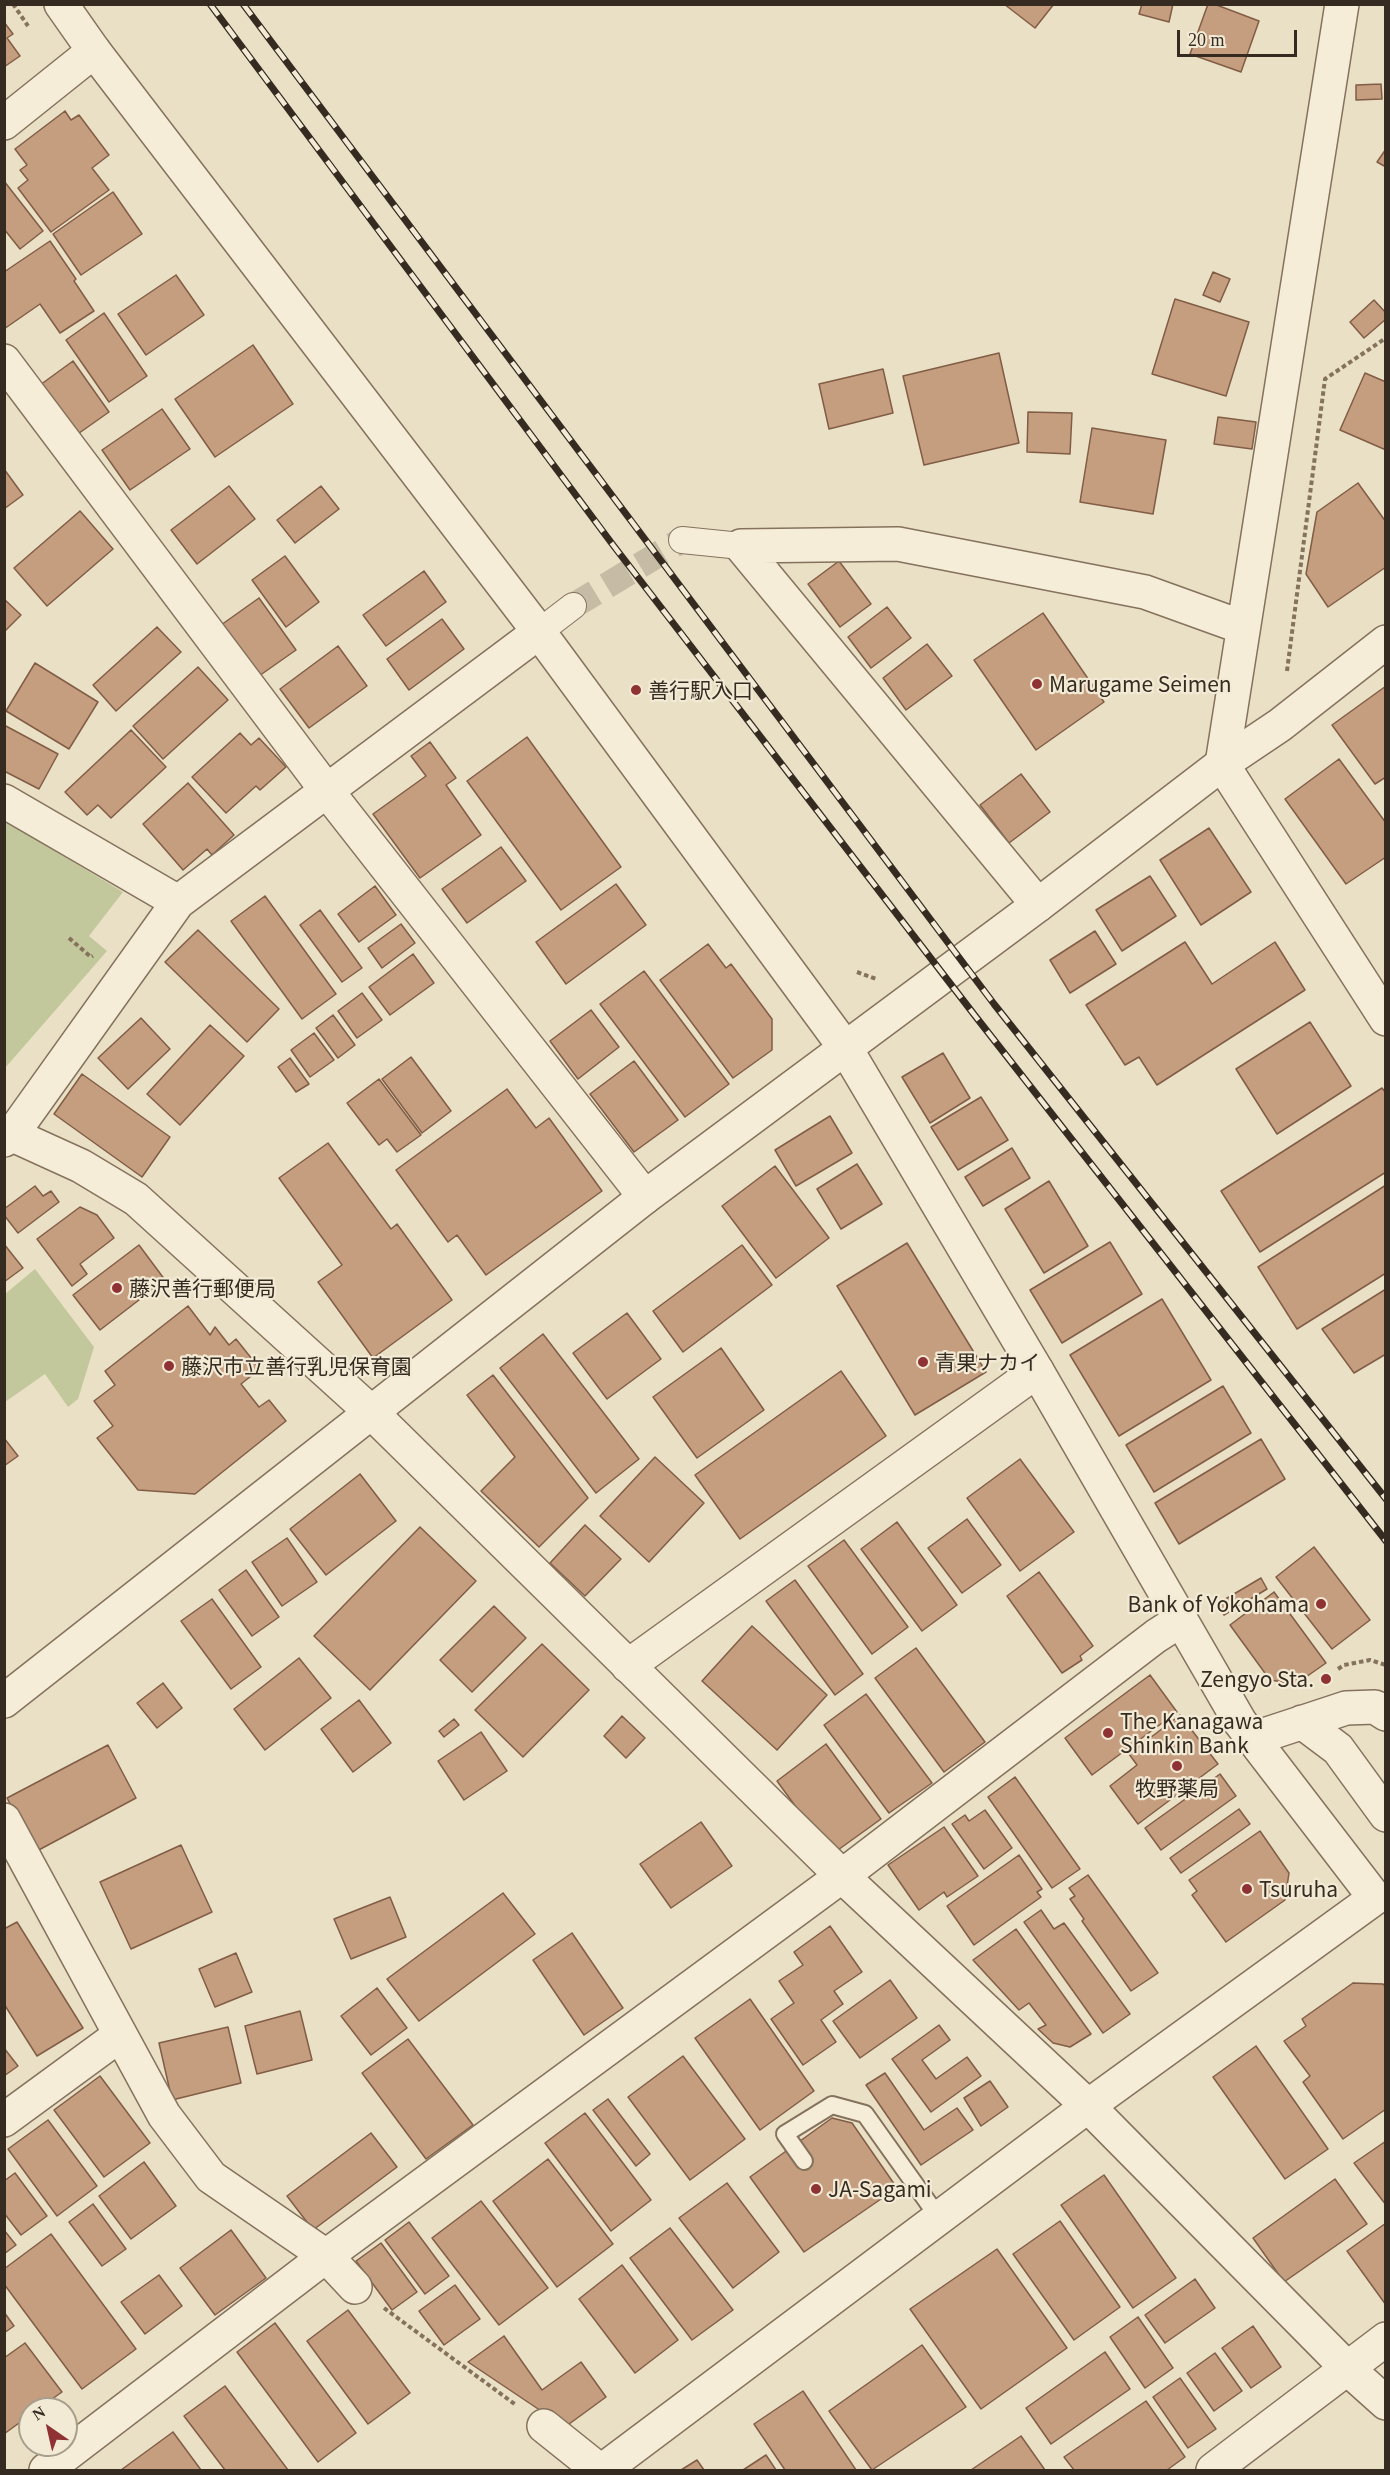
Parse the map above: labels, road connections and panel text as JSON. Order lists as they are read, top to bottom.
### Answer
{
  "places": [
    "Marugame Seimen",
    "善行駅入口",
    "藤沢善行郵便局",
    "青果ナカイ",
    "藤沢市立善行乳児保育園",
    "Bank of Yokohama",
    "Zengyo Sta.",
    "The Kanagawa Shinkin Bank",
    "牧野薬局",
    "Tsuruha",
    "JA-Sagami"
  ],
  "scale_bar": "20 m",
  "north": "top left"
}
